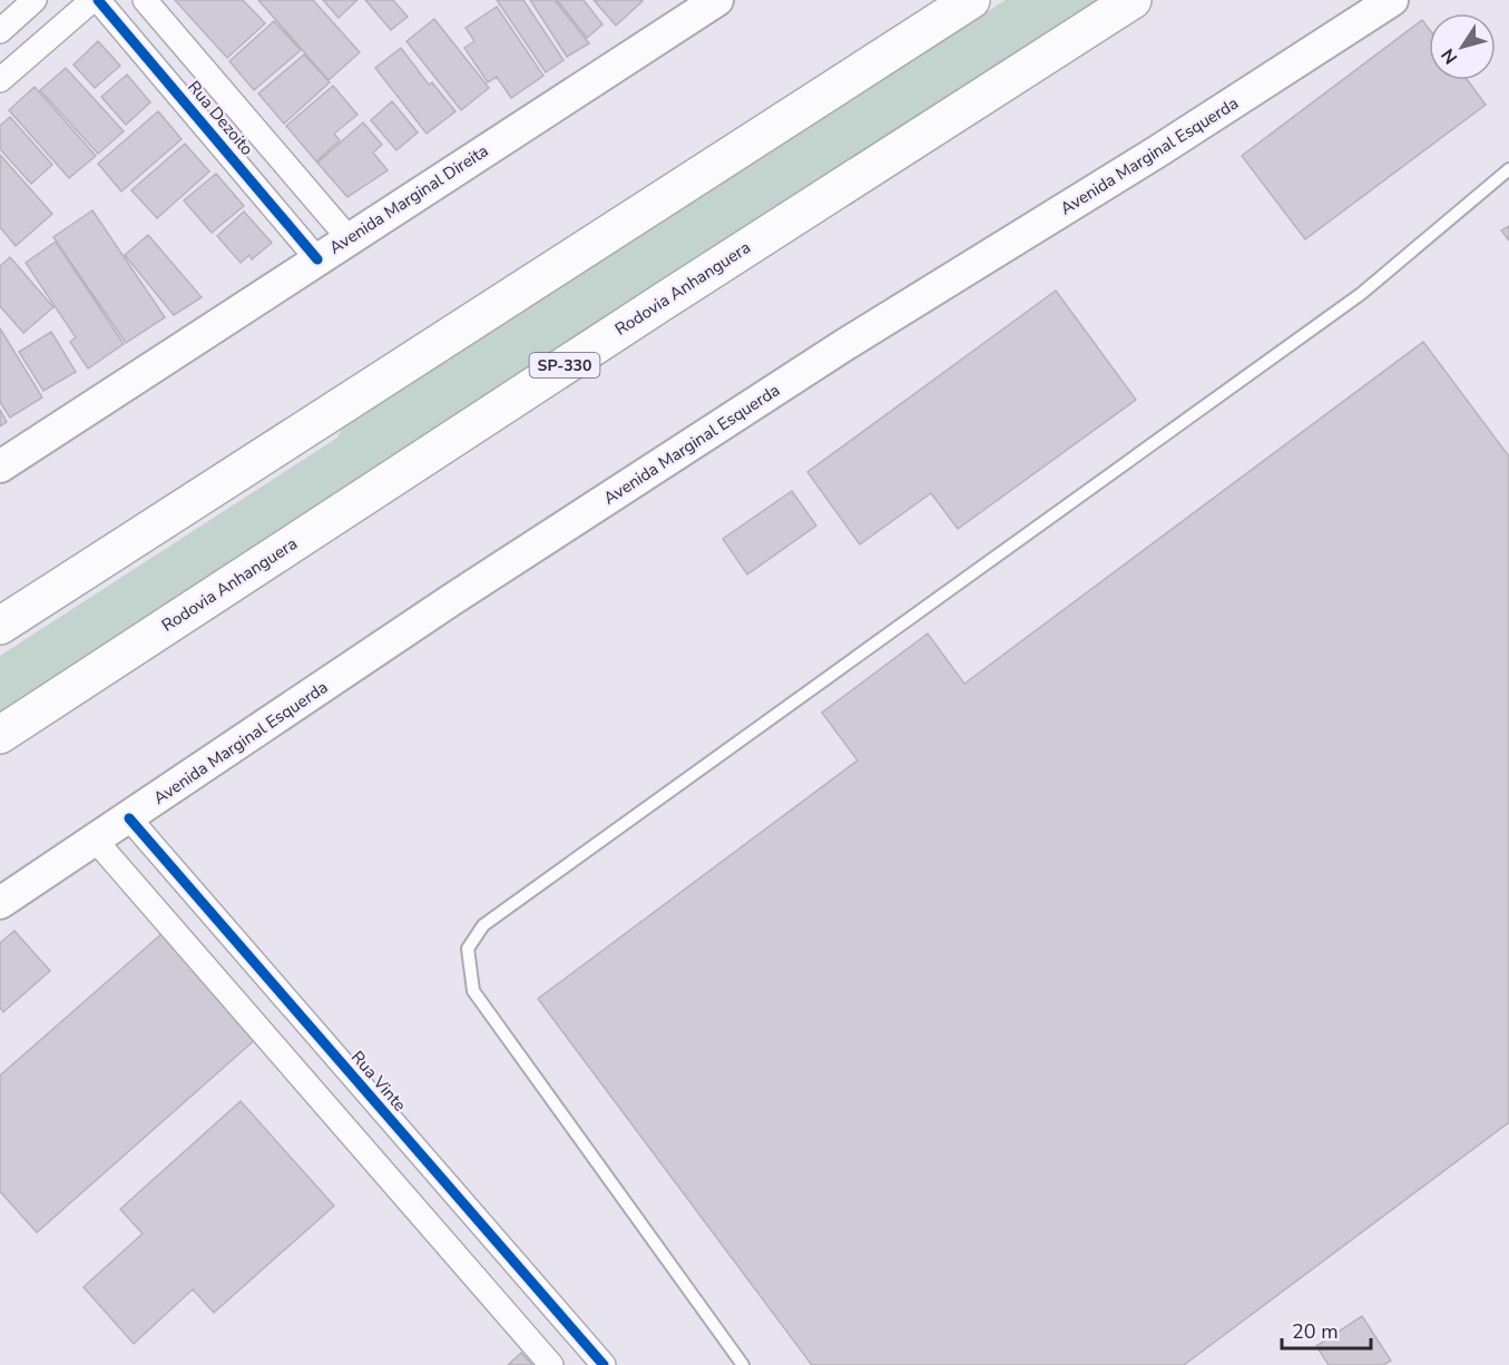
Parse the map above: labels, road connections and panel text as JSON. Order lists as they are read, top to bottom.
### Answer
{
  "streets": {
    "highway": ["Rodovia Anhanguera", "SP-330"],
    "main road": ["Avenida Marginal Esquerda", "Avenida Marginal Direita"],
    "street": ["Rua Dezoito", "Rua Vinte"]
  },
  "crossings": [
    ["Rua Dezoito", "Avenida Marginal Direita"],
    ["Avenida Marginal Esquerda", "Rua Vinte"]
  ],
  "scale_bar": "20 m",
  "north": "bottom left"
}
